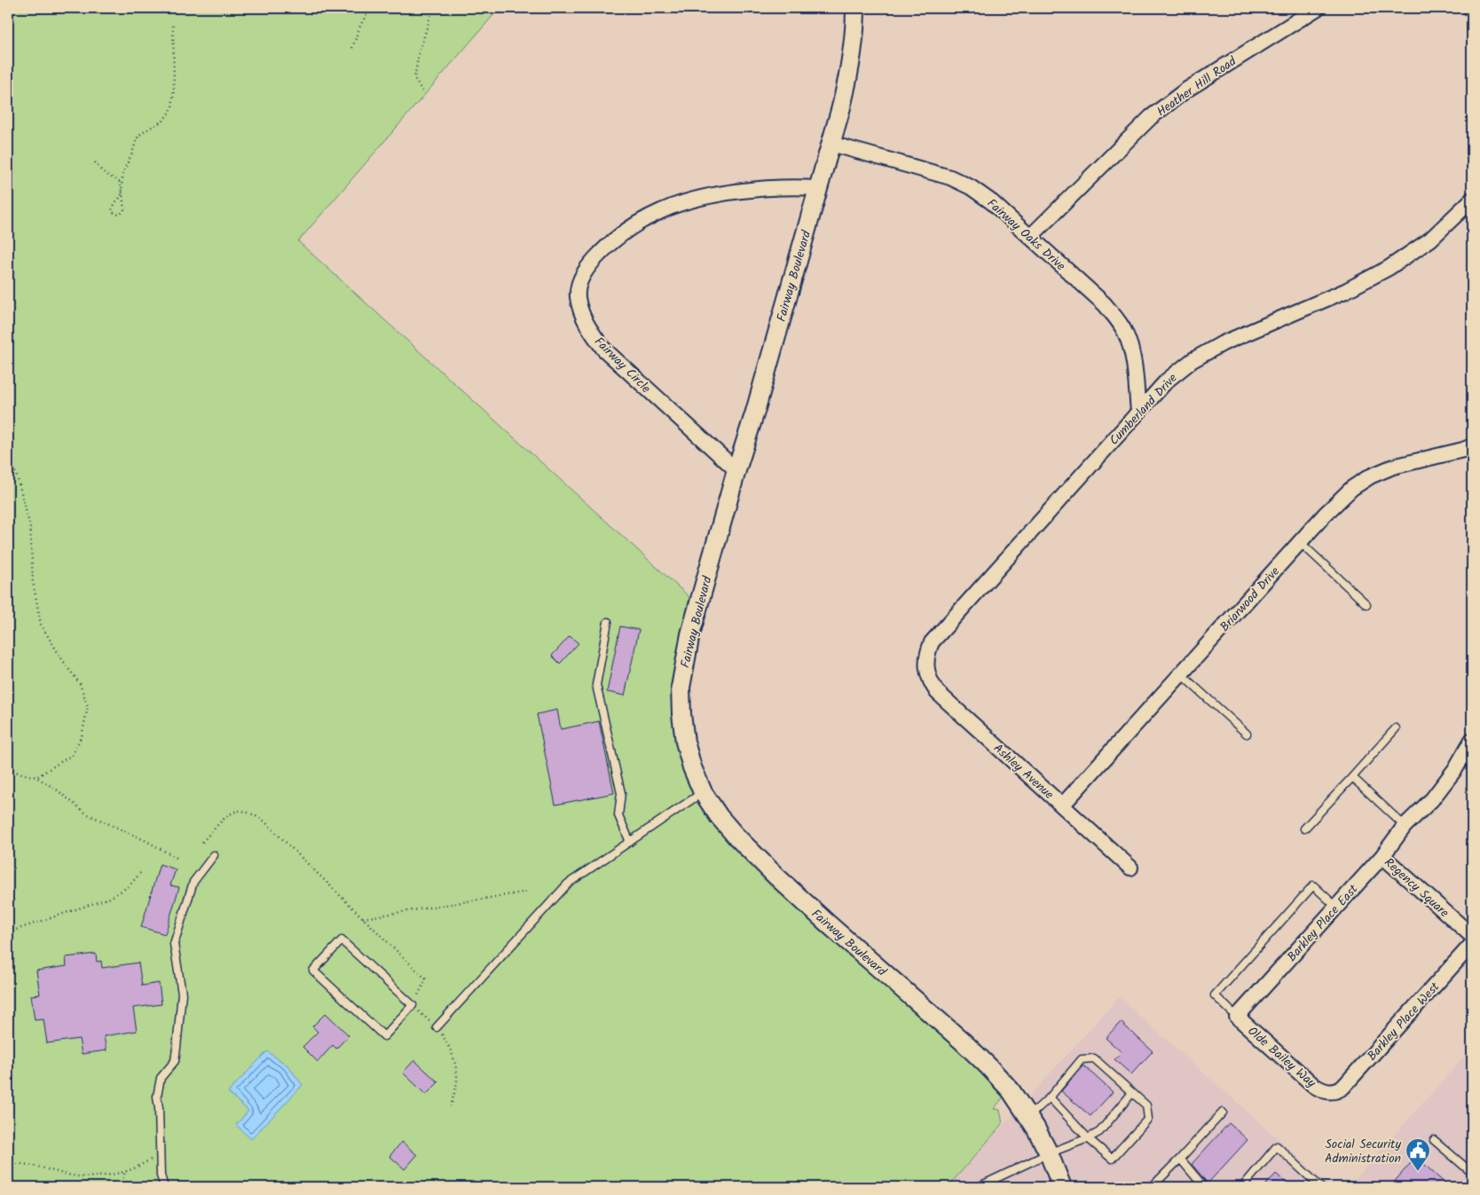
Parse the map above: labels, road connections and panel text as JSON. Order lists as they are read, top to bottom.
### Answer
{
  "streets": {
    "street": [
      "Heather Hill Road",
      "Fairway Oaks Drive",
      "Fairway Boulevard",
      "Fairway Circle",
      "Cumberland Drive",
      "Briarwood Drive",
      "Ashley Avenue",
      "Regency Square",
      "Barkley Place East",
      "Barkley Place West",
      "Olde Bailey Way"
    ]
  },
  "crossings": [
    ["Heather Hill Road", "Fairway Oaks Drive"],
    ["Fairway Oaks Drive", "Fairway Boulevard"],
    ["Fairway Oaks Drive", "Cumberland Drive"],
    ["Fairway Boulevard", "Fairway Circle"],
    ["Cumberland Drive", "Ashley Avenue"],
    ["Briarwood Drive", "Ashley Avenue"],
    ["Regency Square", "Barkley Place East"],
    ["Barkley Place East", "Olde Bailey Way"],
    ["Barkley Place West", "Olde Bailey Way"]
  ],
  "places": {
    "public building": ["Social Security Administration"]
  }
}
